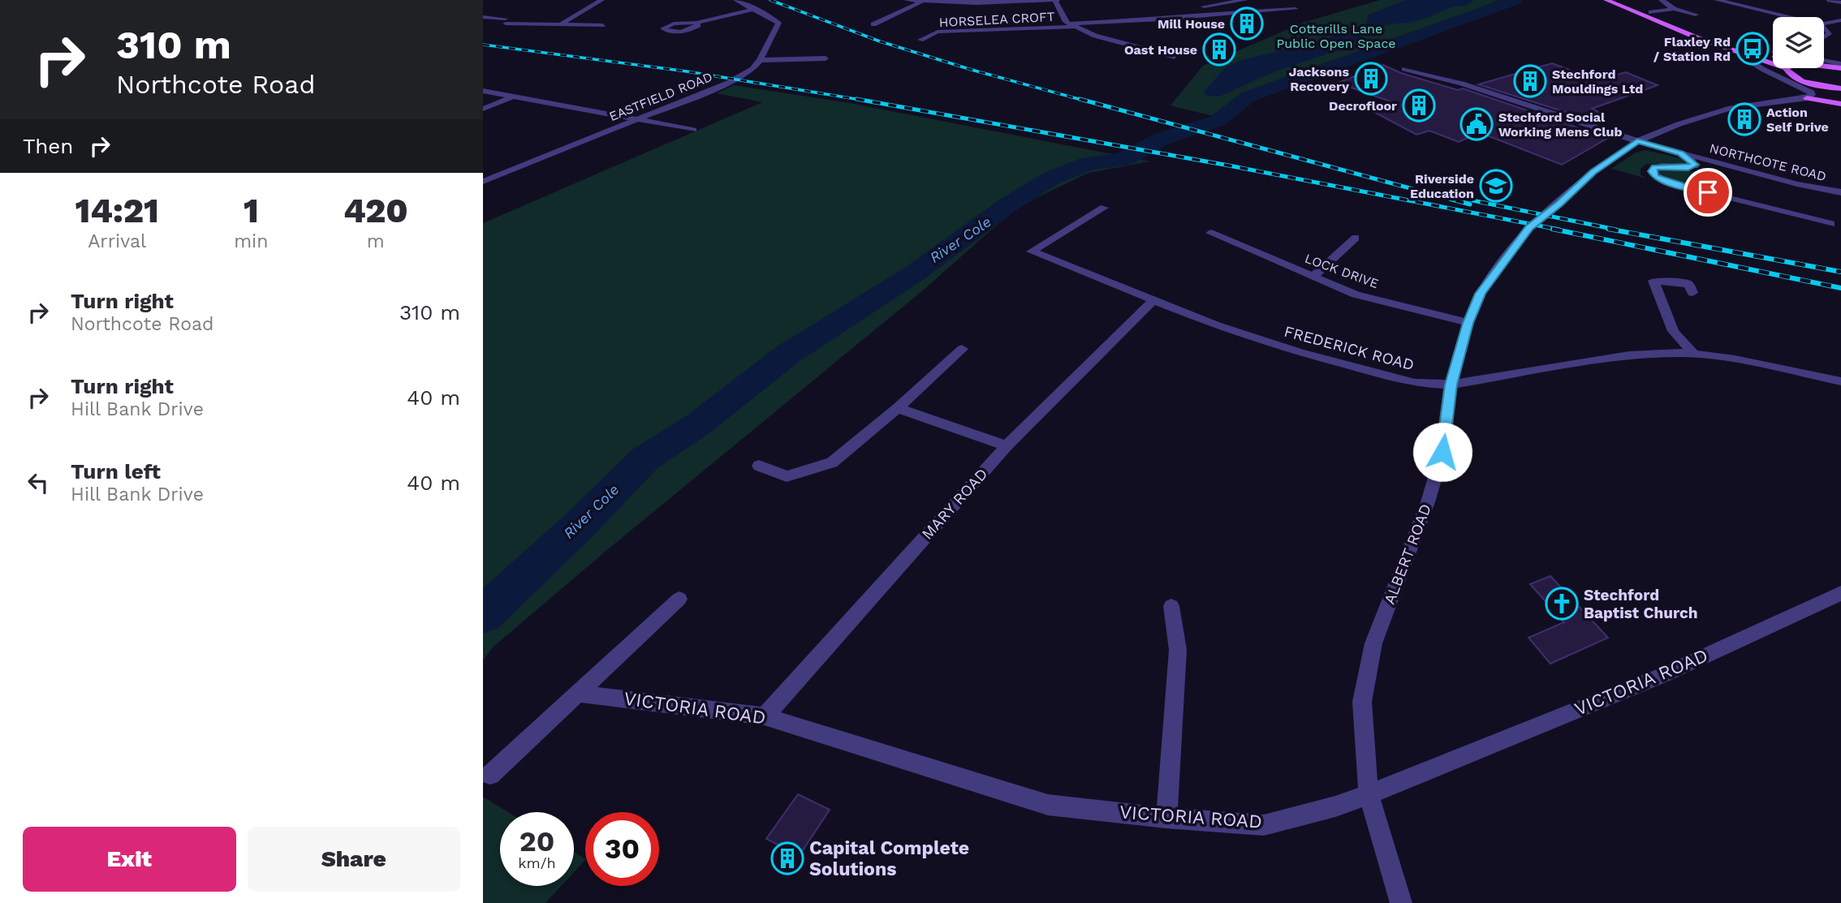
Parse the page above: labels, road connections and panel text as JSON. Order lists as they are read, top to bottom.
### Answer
{
  "streets": {
    "street": [
      "HORSELEA CROFT",
      "EASTFIELD ROAD",
      "NORTHCOTE ROAD",
      "LOCK DRIVE",
      "FREDERICK ROAD",
      "MARY ROAD",
      "ALBERT ROAD",
      "VICTORIA ROAD"
    ]
  },
  "crossings": [
    ["NORTHCOTE ROAD", "ALBERT ROAD"],
    ["LOCK DRIVE", "ALBERT ROAD"],
    ["FREDERICK ROAD", "MARY ROAD"],
    ["FREDERICK ROAD", "ALBERT ROAD"],
    ["MARY ROAD", "VICTORIA ROAD"],
    ["ALBERT ROAD", "VICTORIA ROAD"]
  ],
  "water": ["River Cole"],
  "parks": ["Cotterills Lane Public Open Space"],
  "places": {
    "building": [
      "Mill House",
      "Oast House",
      "Jacksons Recovery",
      "Stechford Mouldings Ltd",
      "Decrofloor",
      "Action Self Drive",
      "Capital Complete Solutions"
    ],
    "bus stop": ["Flaxley Rd / Station Rd"],
    "public building": ["Stechford Social Working Mens Club"],
    "school or university": ["Riverside Education"],
    "church": ["Stechford Baptist Church"]
  },
  "page": {
    "turn": ["310 m", "Northcote Road"],
    "then": "Then",
    "eta": [
      "14:21",
      "Arrival",
      "1",
      "min",
      "420",
      "m"
    ],
    "list": [
      {
        "name": "Turn right",
        "note": "Northcote Road",
        "value": "310 m"
      },
      {
        "name": "Turn right",
        "note": "Hill Bank Drive",
        "value": "40 m"
      },
      {
        "name": "Turn left",
        "note": "Hill Bank Drive",
        "value": "40 m"
      }
    ],
    "speed": "20 km/h",
    "limit": "30",
    "buttons": ["Exit", "Share"]
  }
}
